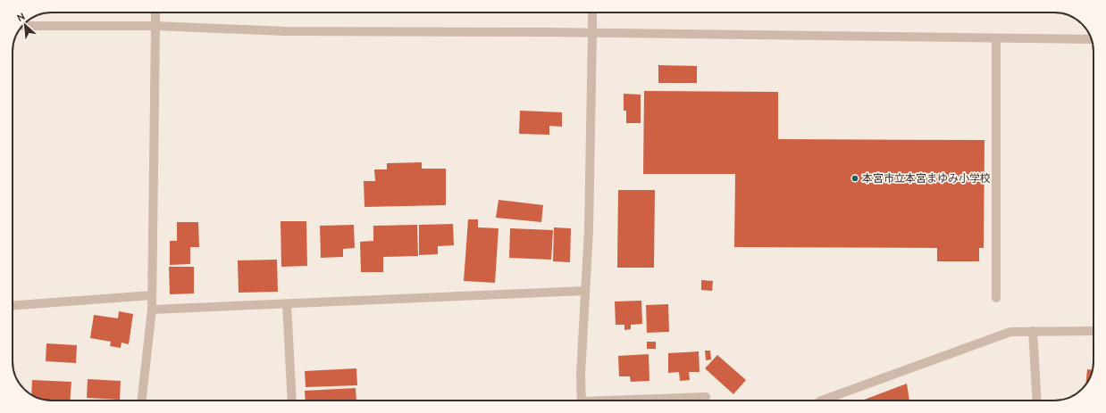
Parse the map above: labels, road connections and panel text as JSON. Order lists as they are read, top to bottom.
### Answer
{
  "places": ["本宮市立本宮まゆみ小学校"],
  "north": "top left"
}
